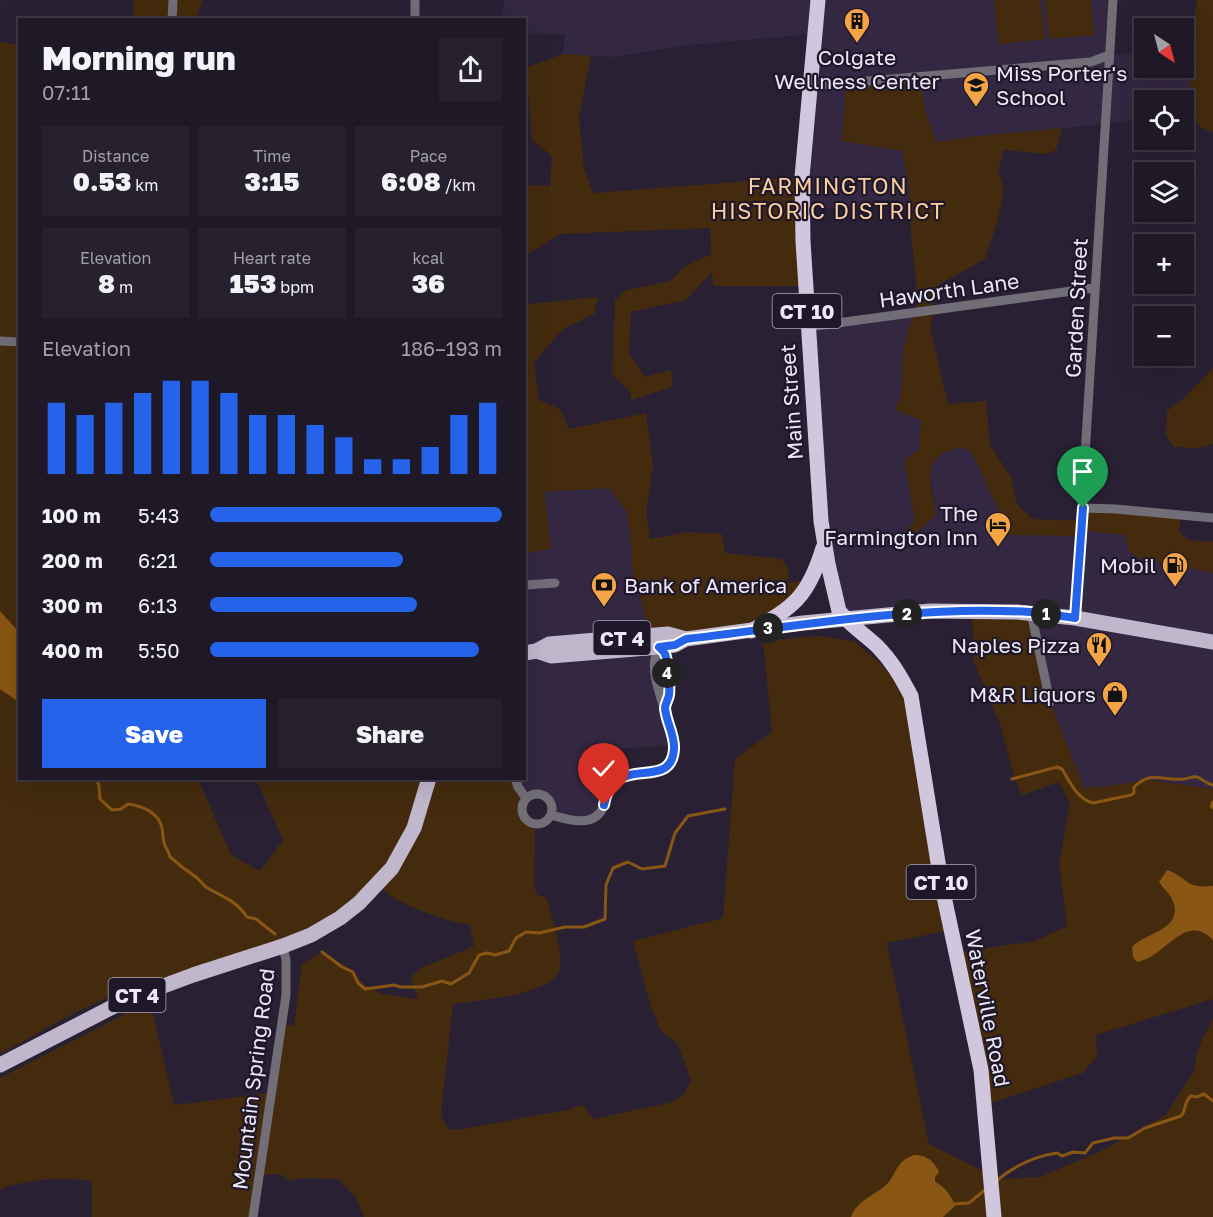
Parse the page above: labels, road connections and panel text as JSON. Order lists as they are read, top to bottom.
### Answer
{
  "streets": {
    "highway": ["CT 10", "Main Street", "Waterville Road"],
    "main road": ["CT 4"],
    "street": ["Haworth Lane", "Garden Street", "Mountain Spring Road"]
  },
  "crossings": [
    ["Haworth Lane", "Garden Street"],
    ["Haworth Lane", "Main Street"],
    ["Garden Street", "CT 4"],
    ["Main Street", "CT 4"],
    ["Main Street", "Waterville Road"],
    ["CT 4", "Waterville Road"],
    ["CT 4", "Mountain Spring Road"]
  ],
  "districts": ["FARMINGTON HISTORIC DISTRICT"],
  "places": {
    "building": ["Colgate Wellness Center"],
    "school or university": ["Miss Porter's School"],
    "hotel": ["The Farmington Inn"],
    "fuel station": ["Mobil"],
    "bank": ["Bank of America"],
    "restaurant": ["Naples Pizza"],
    "shop": ["M&R Liquors"]
  },
  "north": "bottom right",
  "page": {
    "map_buttons": ["+", "−"],
    "heading": ["Morning run", "07:11"],
    "stats": [
      ["Distance", "0.53 km"],
      ["Time", "3:15"],
      ["Pace", "6:08 /km"],
      ["Elevation", "8 m"],
      ["Heart rate", "153 bpm"],
      ["kcal", "36"]
    ],
    "chart": ["Elevation", "186–193 m"],
    "list": [
      {
        "name": "100 m",
        "note": "5:43"
      },
      {
        "name": "200 m",
        "note": "6:21"
      },
      {
        "name": "300 m",
        "note": "6:13"
      },
      {
        "name": "400 m",
        "note": "5:50"
      }
    ],
    "pins": [
      "1",
      "2",
      "3",
      "4"
    ],
    "buttons": ["Save", "Share"]
  }
}
